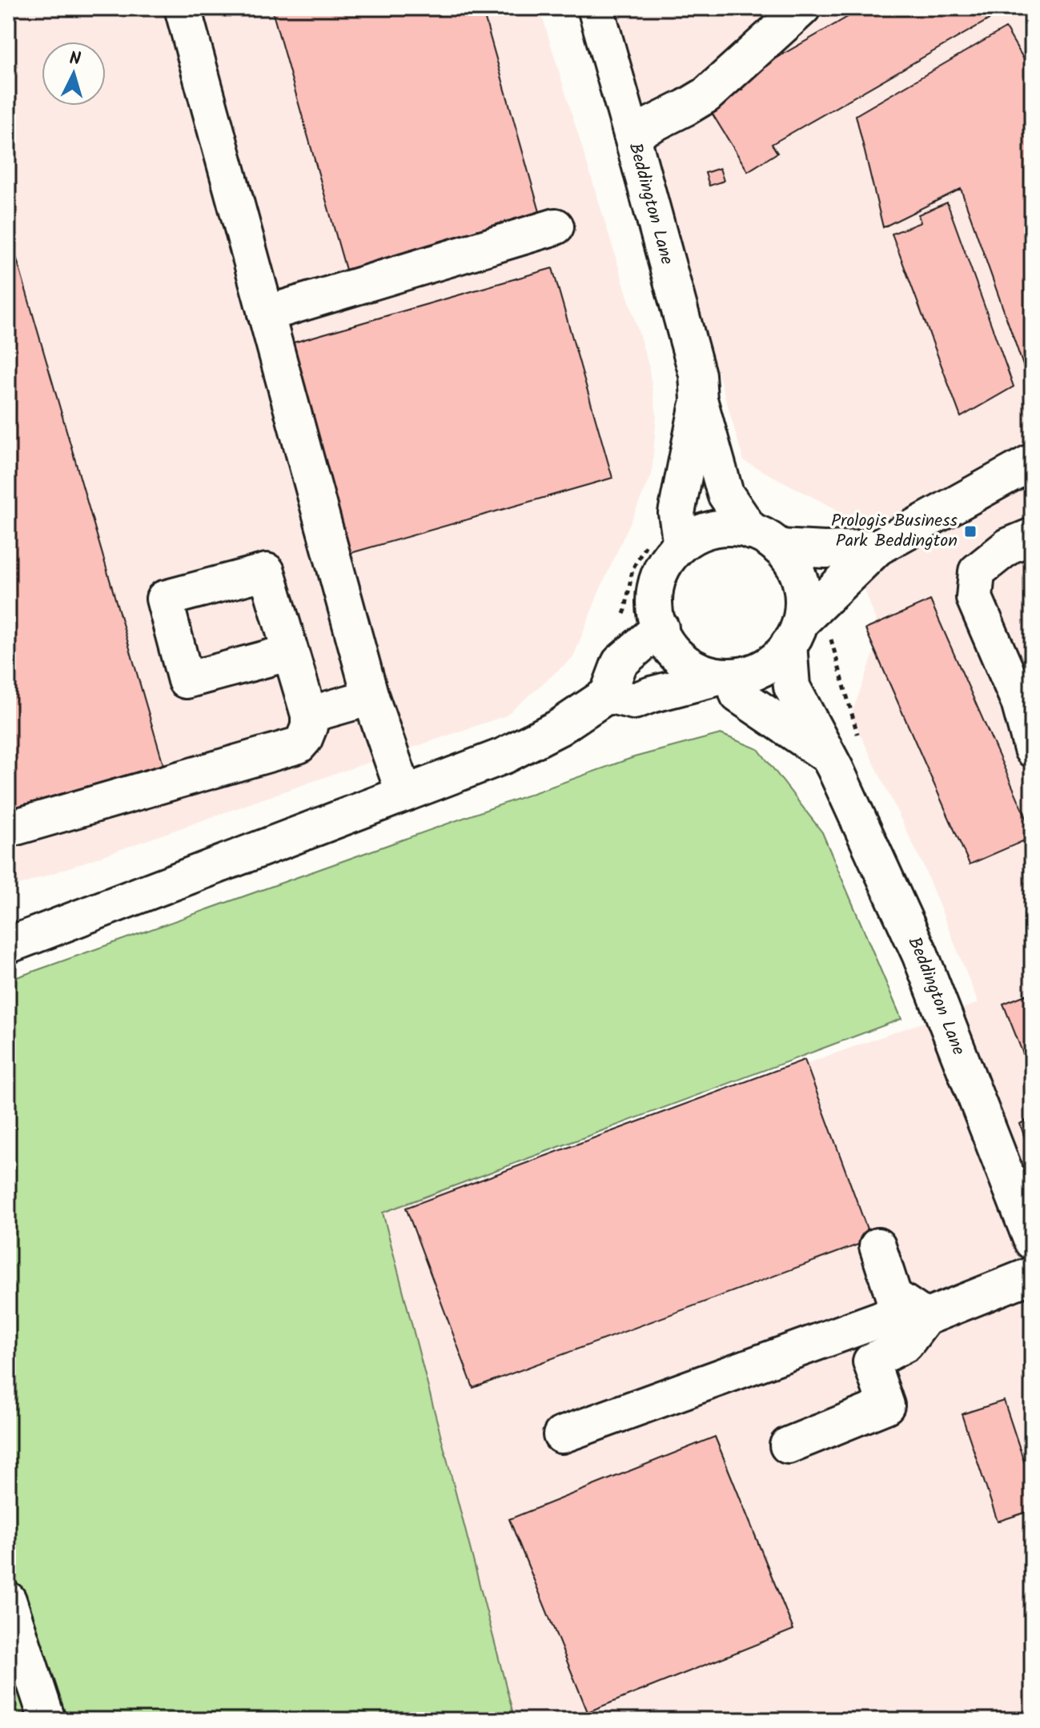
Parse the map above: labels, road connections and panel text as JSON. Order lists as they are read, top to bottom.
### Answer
{
  "streets": {
    "main road": ["Beddington Lane"]
  },
  "places": {
    "transit": ["Prologis Business Park Beddington"]
  },
  "north": "top"
}
